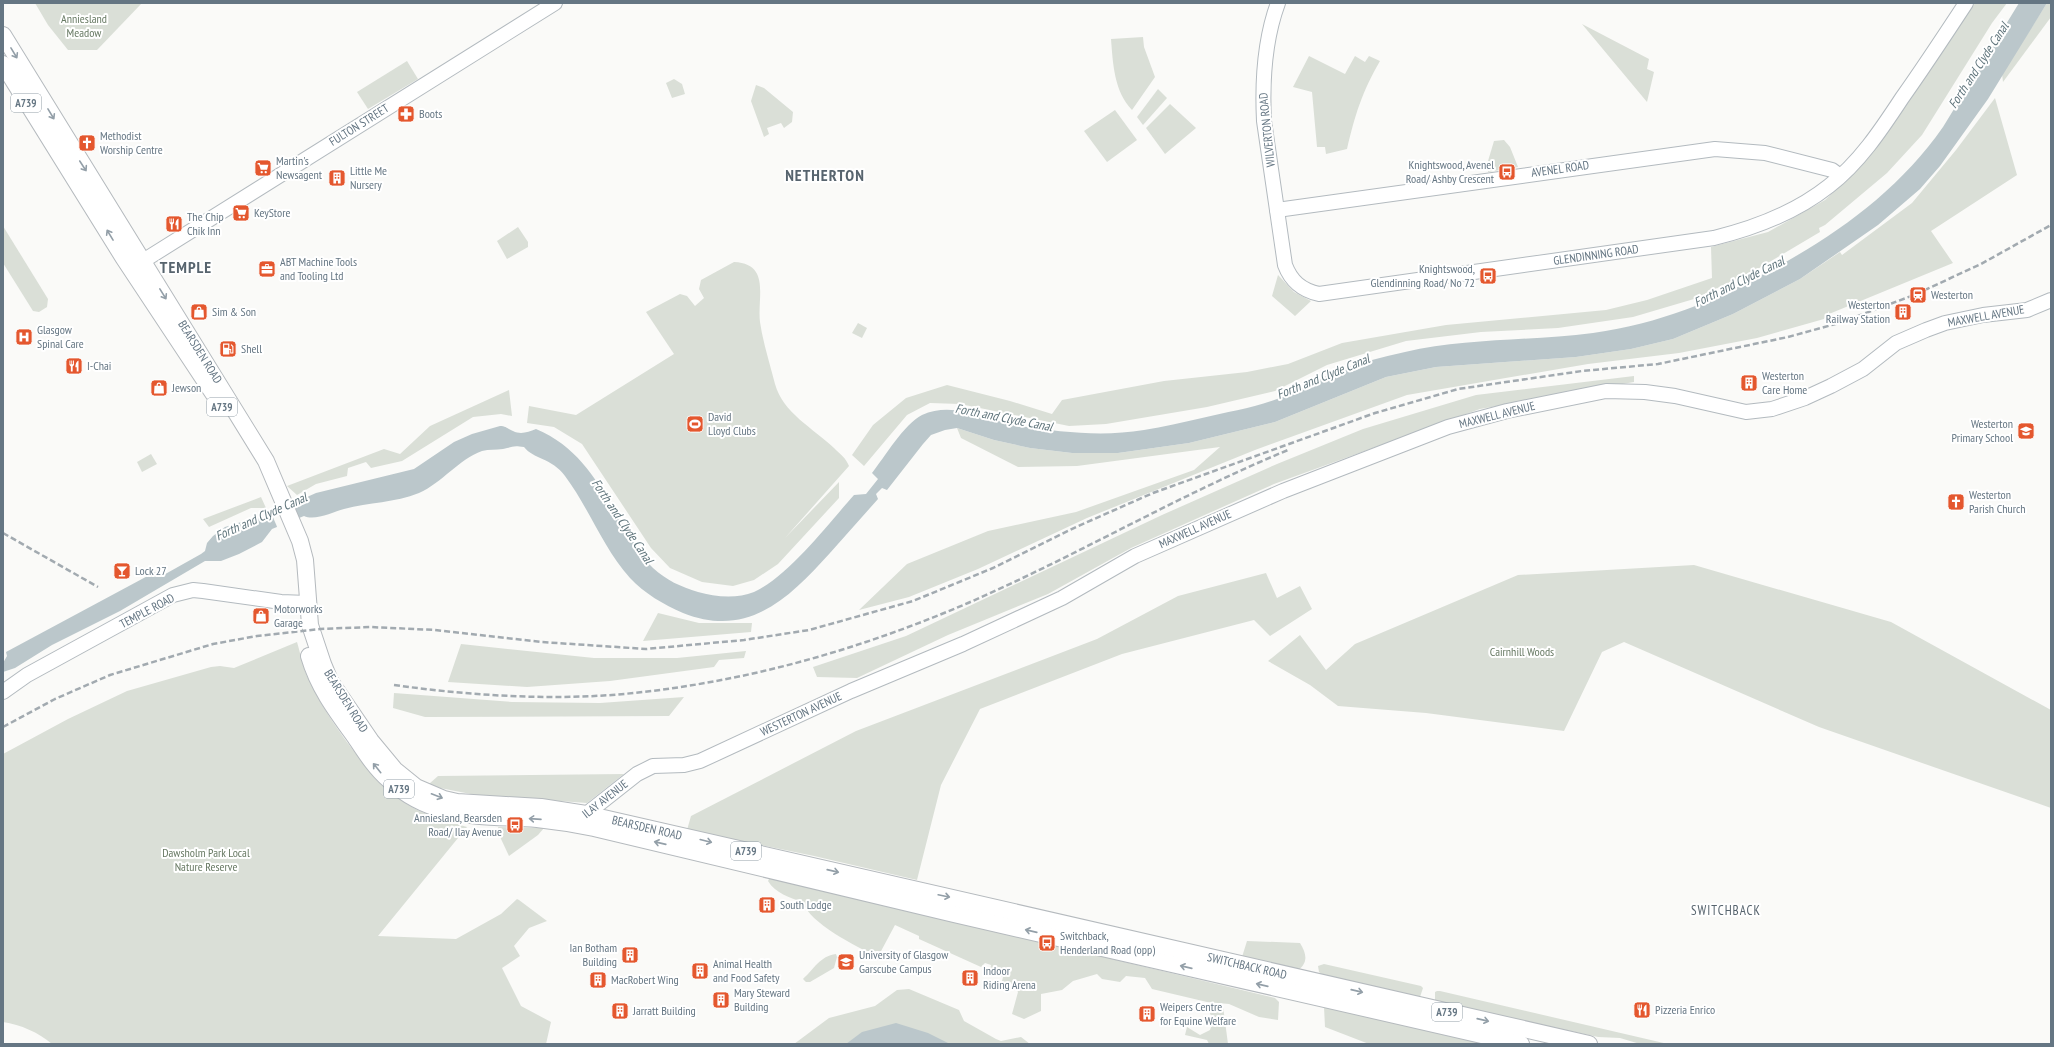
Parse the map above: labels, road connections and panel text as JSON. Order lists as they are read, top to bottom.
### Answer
{
  "streets": {
    "main road": ["A739", "BEARSDEN ROAD", "SWITCHBACK ROAD"],
    "street": [
      "FULTON STREET",
      "WILVERTON ROAD",
      "AVENEL ROAD",
      "GLENDINNING ROAD",
      "MAXWELL AVENUE",
      "TEMPLE ROAD",
      "WESTERTON AVENUE",
      "ILAY AVENUE"
    ]
  },
  "crossings": [
    ["FULTON STREET", "BEARSDEN ROAD"],
    ["WILVERTON ROAD", "AVENEL ROAD"],
    ["WILVERTON ROAD", "GLENDINNING ROAD"],
    ["AVENEL ROAD", "GLENDINNING ROAD"],
    ["MAXWELL AVENUE", "WESTERTON AVENUE"],
    ["BEARSDEN ROAD", "TEMPLE ROAD"],
    ["BEARSDEN ROAD", "ILAY AVENUE"],
    ["BEARSDEN ROAD", "SWITCHBACK ROAD"],
    ["WESTERTON AVENUE", "ILAY AVENUE"]
  ],
  "districts": ["NETHERTON", "TEMPLE", "SWITCHBACK"],
  "water": ["Forth and Clyde Canal"],
  "parks": ["Anniesland Meadow", "Cairnhill Woods", "Dawsholm Park Local Nature Reserve"],
  "places": {
    "pharmacy": ["Boots"],
    "church": ["Methodist Worship Centre", "Westerton Parish Church"],
    "supermarket": ["Martin's Newsagent", "KeyStore"],
    "bus stop": [
      "Knightswood, Avenel Road/ Ashby Crescent",
      "Knightswood, Glendinning Road/ No 72",
      "Anniesland, Bearsden Road/ Ilay Avenue",
      "Switchback, Henderland Road (opp)"
    ],
    "building": [
      "Little Me Nursery",
      "Westerton Railway Station",
      "Westerton Care Home",
      "South Lodge",
      "Ian Botham Building",
      "Animal Health and Food Safety",
      "Indoor Riding Arena",
      "MacRobert Wing",
      "Mary Steward Building",
      "Jarratt Building",
      "Weipers Centre for Equine Welfare"
    ],
    "restaurant": ["The Chip Chik Inn", "I-Chai", "Pizzeria Enrico"],
    "office": ["ABT Machine Tools and Tooling Ltd"],
    "station": ["Westerton"],
    "shop": ["Sim & Son", "Jewson", "Motorworks Garage"],
    "hospital": ["Glasgow Spinal Care"],
    "fuel station": ["Shell"],
    "sports": ["David Lloyd Clubs"],
    "school or university": ["Westerton Primary School", "University of Glasgow Garscube Campus"],
    "bar": ["Lock 27"]
  }
}
